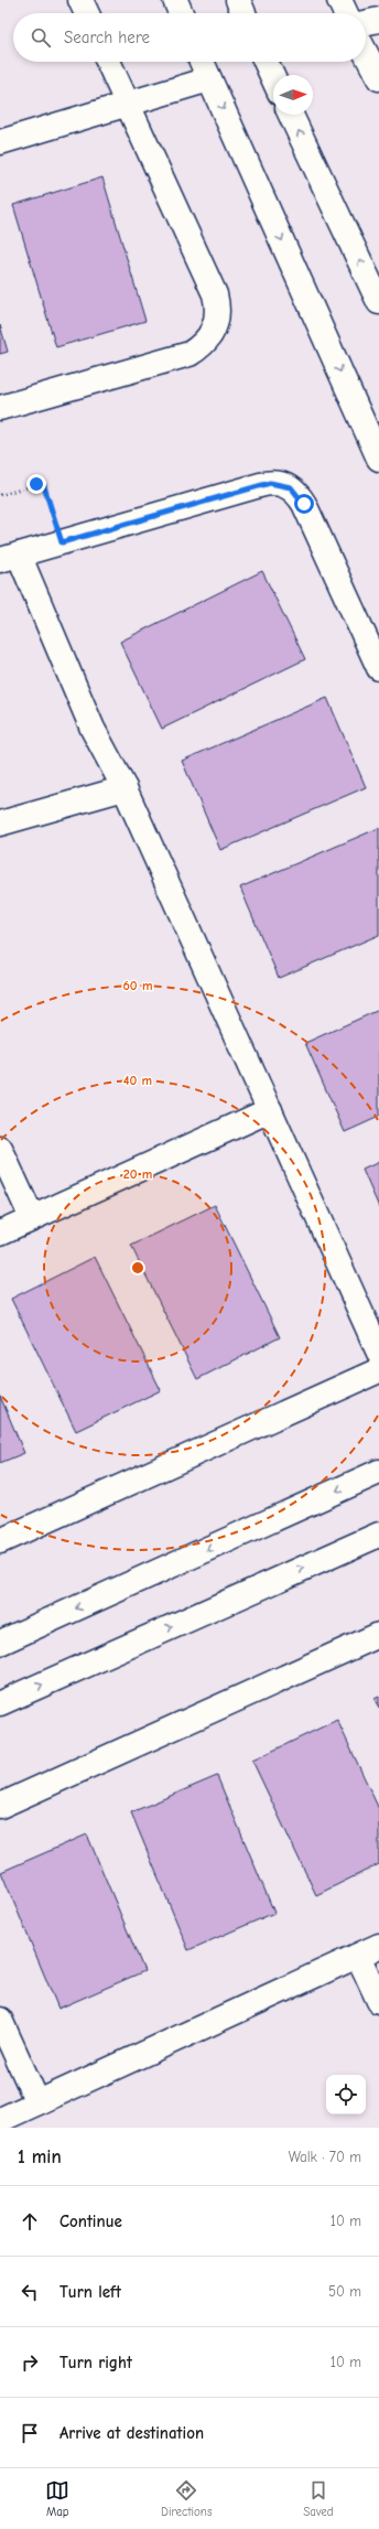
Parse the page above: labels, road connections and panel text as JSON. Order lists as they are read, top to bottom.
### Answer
{
  "north": "right",
  "page": {
    "search": "Search here",
    "heading": ["1 min", "Walk · 70 m"],
    "list": [
      ["Continue", "10 m"],
      ["Turn left", "50 m"],
      ["Turn right", "10 m"],
      "Arrive at destination"
    ],
    "nav": ["Map", "Directions", "Saved"]
  },
  "rings": ["60 m", "40 m", "20 m"]
}
